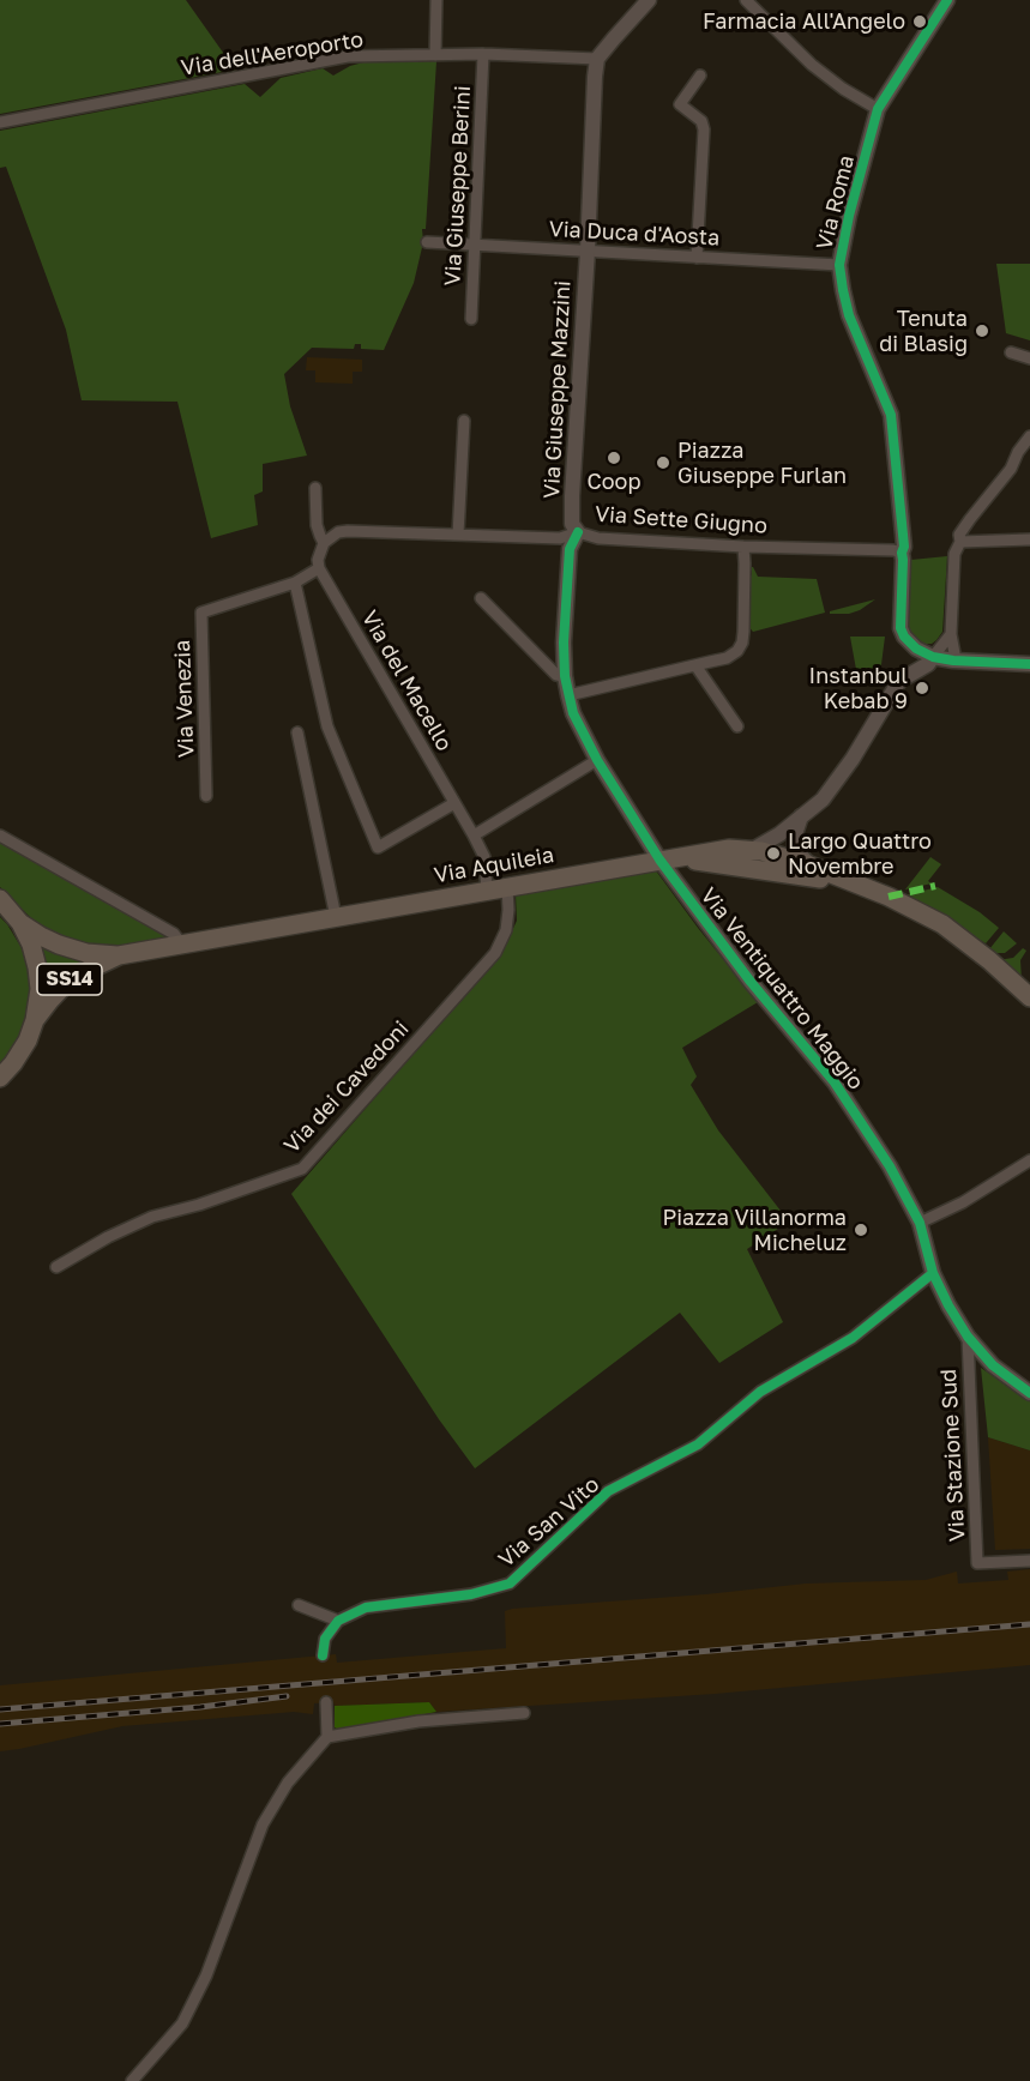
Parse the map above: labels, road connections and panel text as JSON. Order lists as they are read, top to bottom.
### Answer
{
  "streets": {
    "main road": ["Via Aquileia", "SS14"],
    "street": [
      "Via dell'Aeroporto",
      "Via Giuseppe Berini",
      "Via Roma",
      "Via Duca d'Aosta",
      "Via Giuseppe Mazzini",
      "Via Sette Giugno",
      "Via del Macello",
      "Via Venezia",
      "Via Ventiquattro Maggio",
      "Via dei Cavedoni",
      "Via Stazione Sud",
      "Via San Vito"
    ]
  },
  "crossings": [
    ["Via dell'Aeroporto", "Via Giuseppe Berini"],
    ["Via dell'Aeroporto", "Via Giuseppe Mazzini"],
    ["Via Giuseppe Berini", "Via Duca d'Aosta"],
    ["Via Roma", "Via Duca d'Aosta"],
    ["Via Roma", "Via Sette Giugno"],
    ["Via Duca d'Aosta", "Via Giuseppe Mazzini"],
    ["Via Giuseppe Mazzini", "Via Sette Giugno"],
    ["Via Giuseppe Mazzini", "Via Aquileia"],
    ["Via Giuseppe Mazzini", "Via Ventiquattro Maggio"],
    ["Via del Macello", "Via Venezia"],
    ["Via del Macello", "Via Aquileia"],
    ["Via Aquileia", "SS14"],
    ["Via Aquileia", "Via Ventiquattro Maggio"],
    ["Via Aquileia", "Via dei Cavedoni"],
    ["Via Ventiquattro Maggio", "Via Stazione Sud"],
    ["Via Ventiquattro Maggio", "Via San Vito"]
  ],
  "places": [
    "Farmacia All'Angelo",
    "Tenuta di Blasig",
    "Coop",
    "Piazza Giuseppe Furlan",
    "Instanbul Kebab 9",
    "Largo Quattro Novembre",
    "Piazza Villanorma Micheluz"
  ]
}
